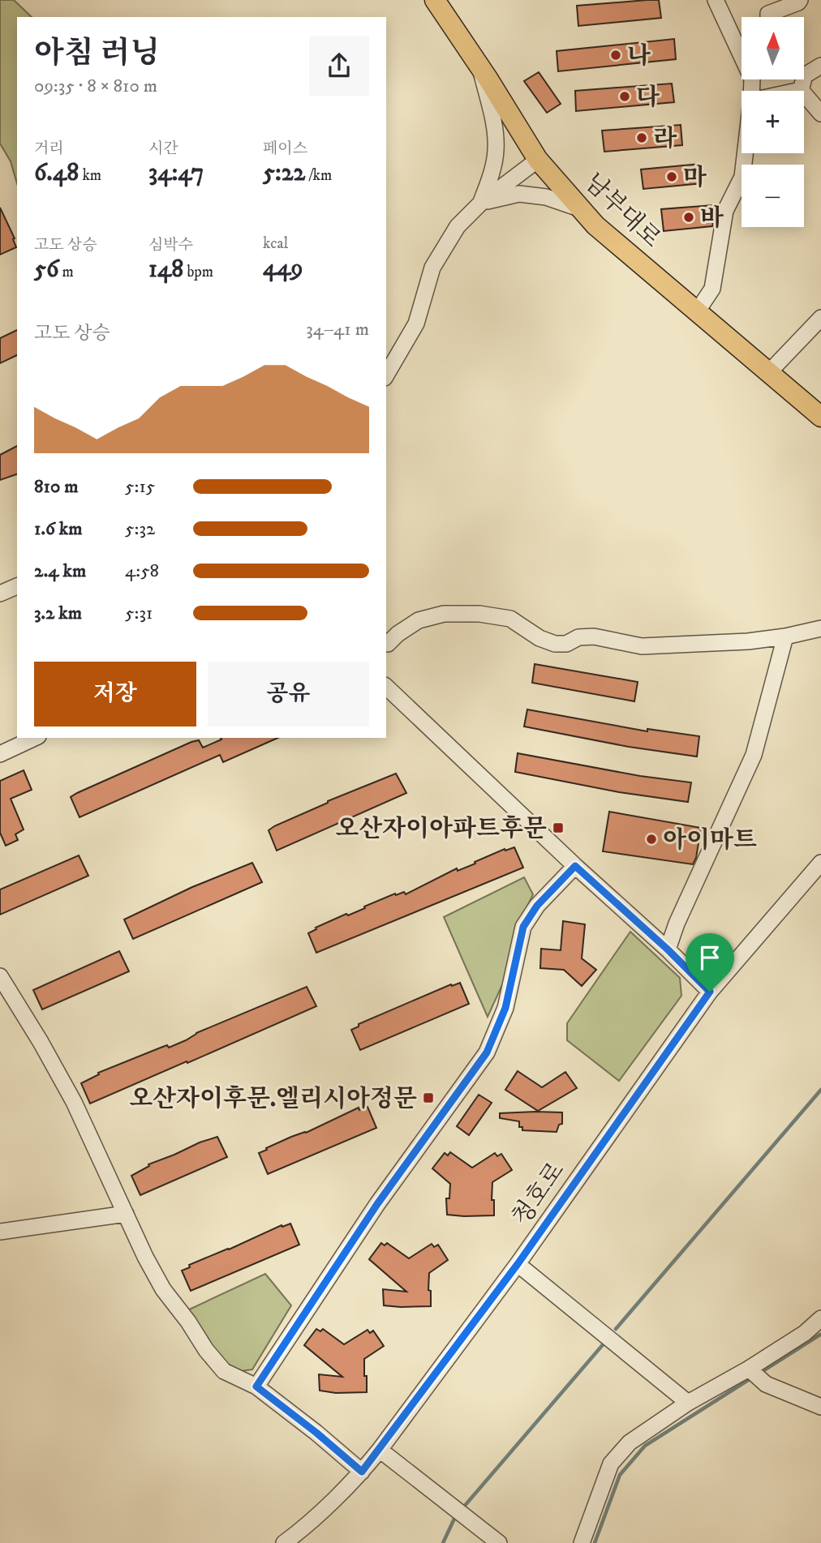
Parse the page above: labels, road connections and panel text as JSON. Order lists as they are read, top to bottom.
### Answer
{
  "streets": {
    "main road": ["남부대로"],
    "street": ["청호로"]
  },
  "places": {
    "other": [
      "나",
      "다",
      "라",
      "마",
      "바",
      "아이마트"
    ],
    "transit": ["오산자이아파트후문", "오산자이후문.엘리시아정문"]
  },
  "north": "top",
  "page": {
    "map_buttons": ["+", "−"],
    "heading": ["아침 러닝", "09:35 · 8 × 810 m"],
    "stats": [
      ["거리", "6.48 km"],
      ["시간", "34:47"],
      ["페이스", "5:22 /km"],
      ["고도 상승", "56 m"],
      ["심박수", "148 bpm"],
      ["kcal", "449"]
    ],
    "chart": ["고도 상승", "34–41 m"],
    "list": [
      {
        "name": "810 m",
        "note": "5:15"
      },
      {
        "name": "1.6 km",
        "note": "5:32"
      },
      {
        "name": "2.4 km",
        "note": "4:58"
      },
      {
        "name": "3.2 km",
        "note": "5:31"
      }
    ],
    "buttons": ["저장", "공유"]
  }
}
